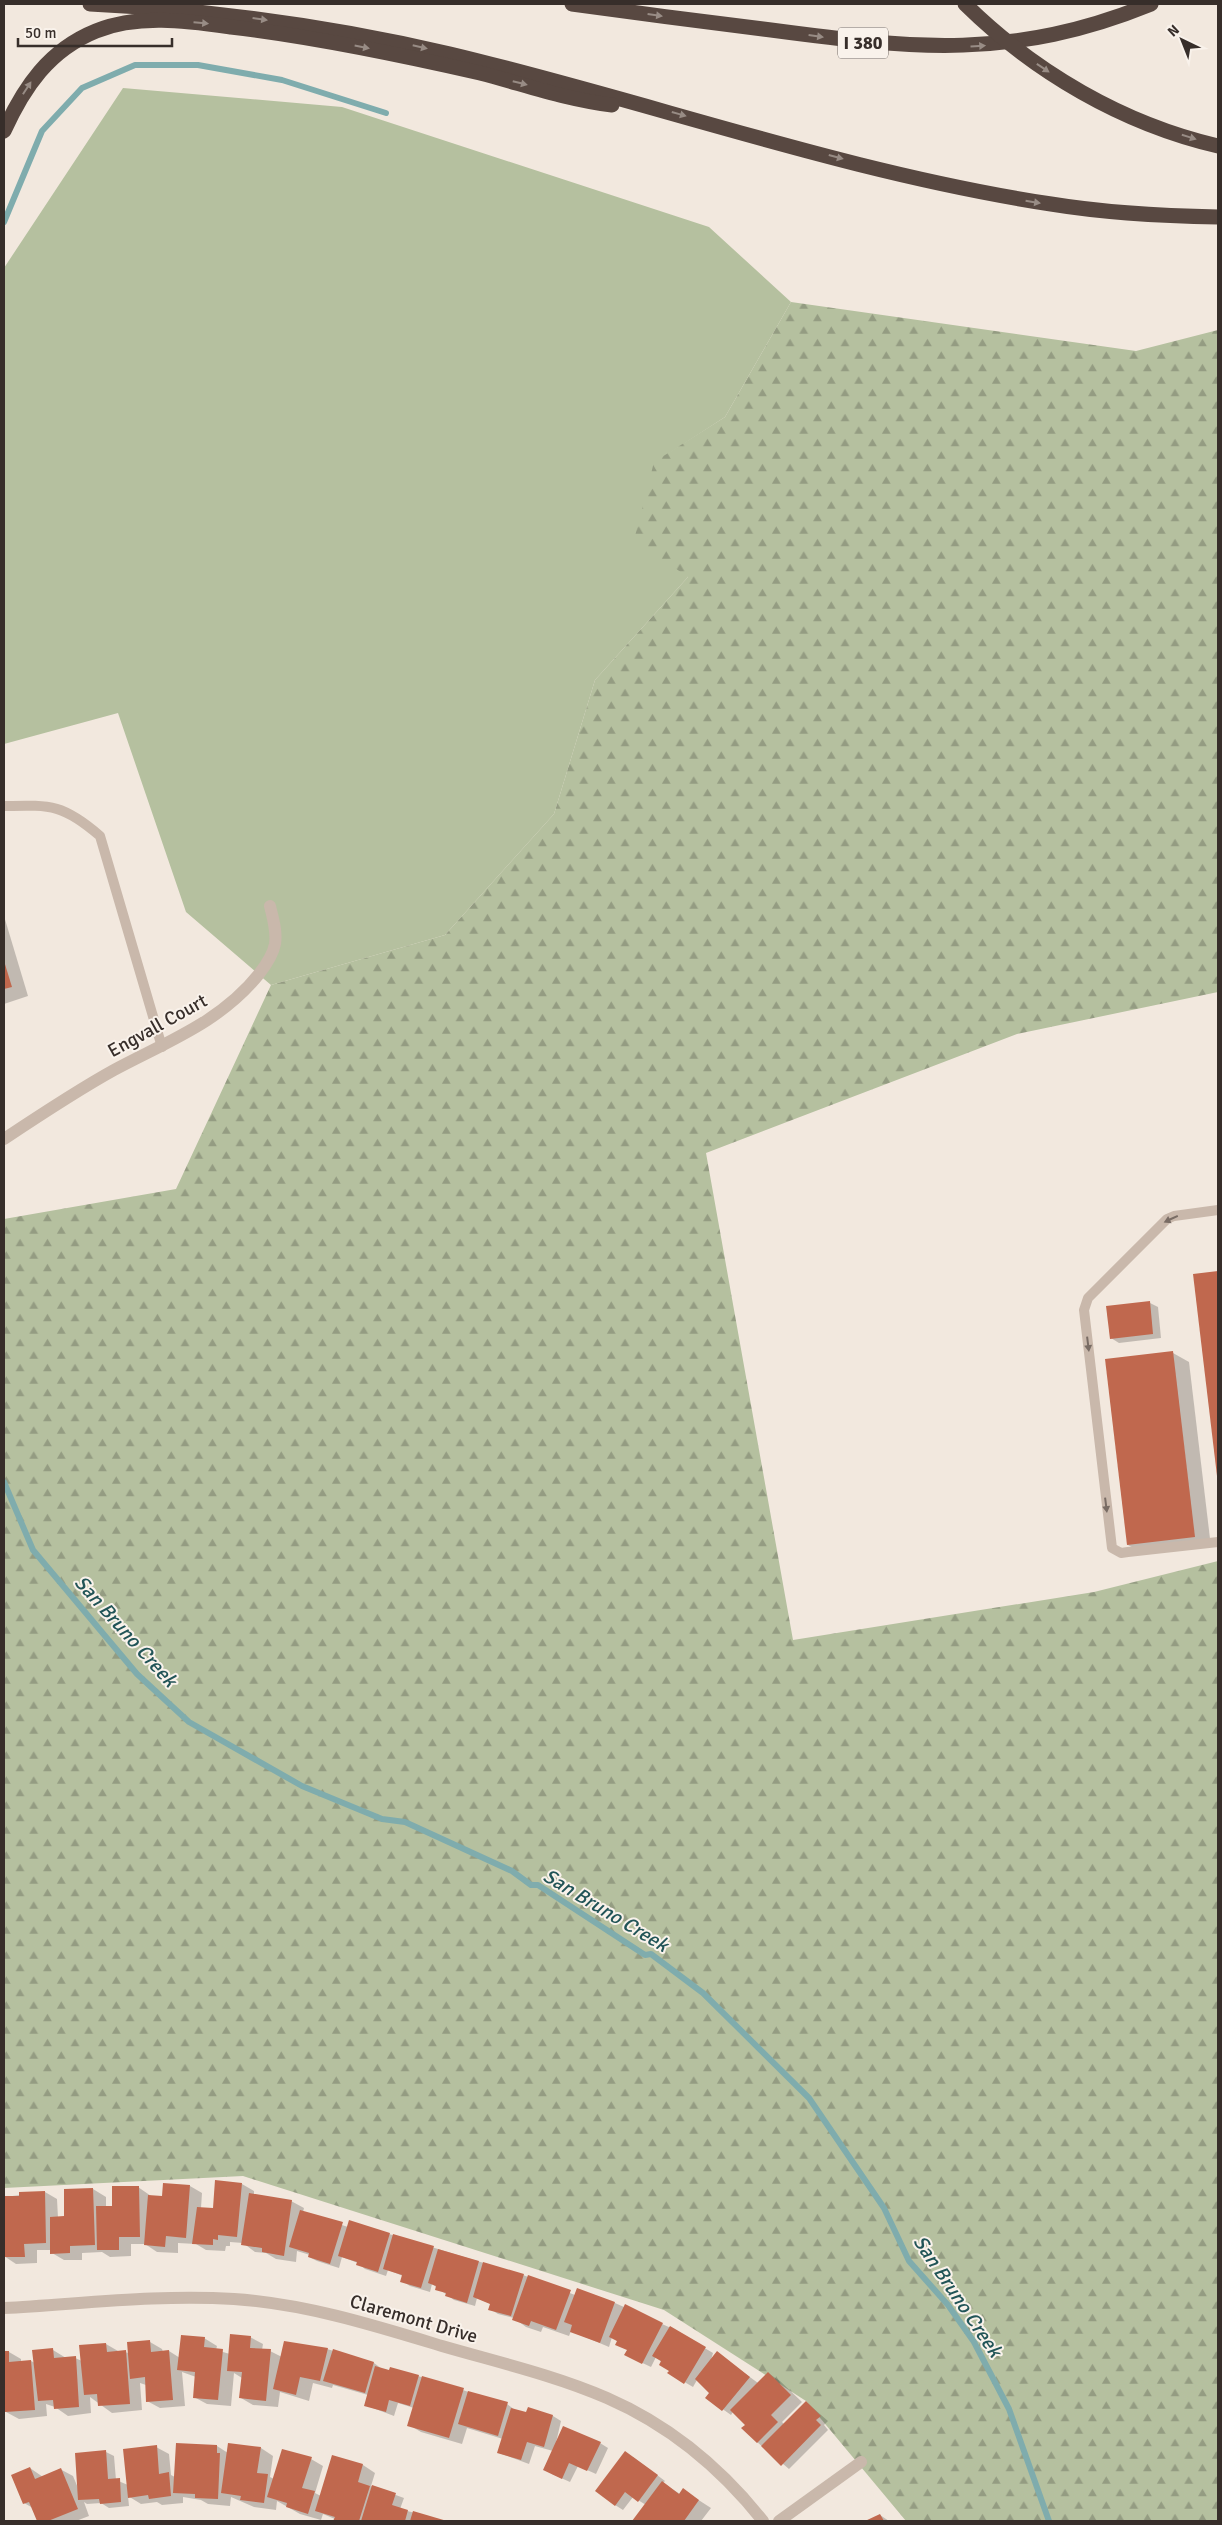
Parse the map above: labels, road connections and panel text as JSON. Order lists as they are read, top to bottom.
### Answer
{
  "streets": {
    "highway": ["I 380"],
    "street": ["Engvall Court", "Claremont Drive"]
  },
  "water": ["San Bruno Creek"],
  "scale_bar": "50 m",
  "north": "top left"
}
